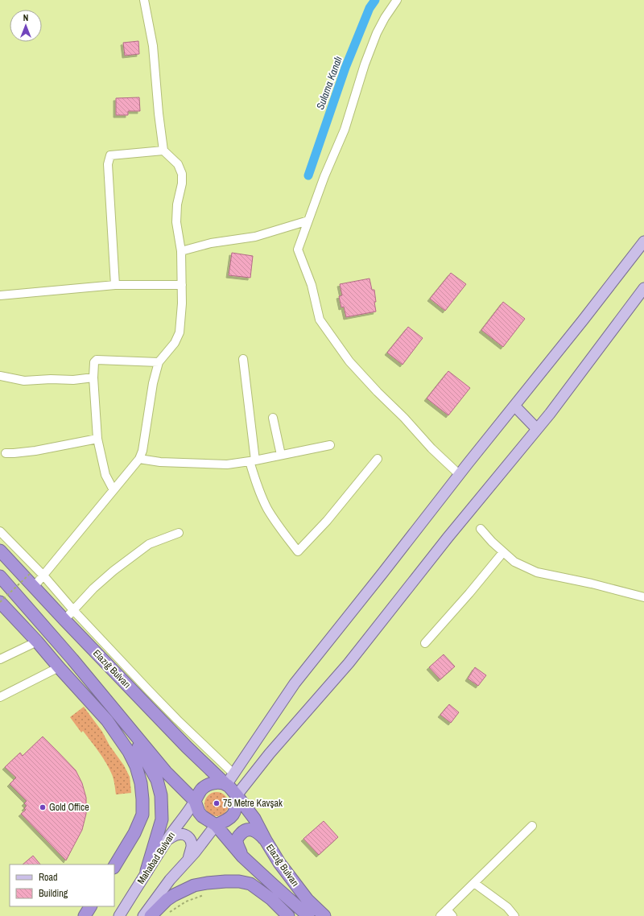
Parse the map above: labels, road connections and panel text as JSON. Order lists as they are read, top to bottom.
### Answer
{
  "streets": {
    "highway": ["Elazığ Bulvarı"],
    "main road": ["Mahabad Bulvarı"]
  },
  "crossings": [
    ["Elazığ Bulvarı", "Mahabad Bulvarı"]
  ],
  "water": ["Sulama Kanalı"],
  "places": ["75 Metre Kavşak", "Gold Office"],
  "legend": ["Road", "Building"],
  "north": "top"
}
